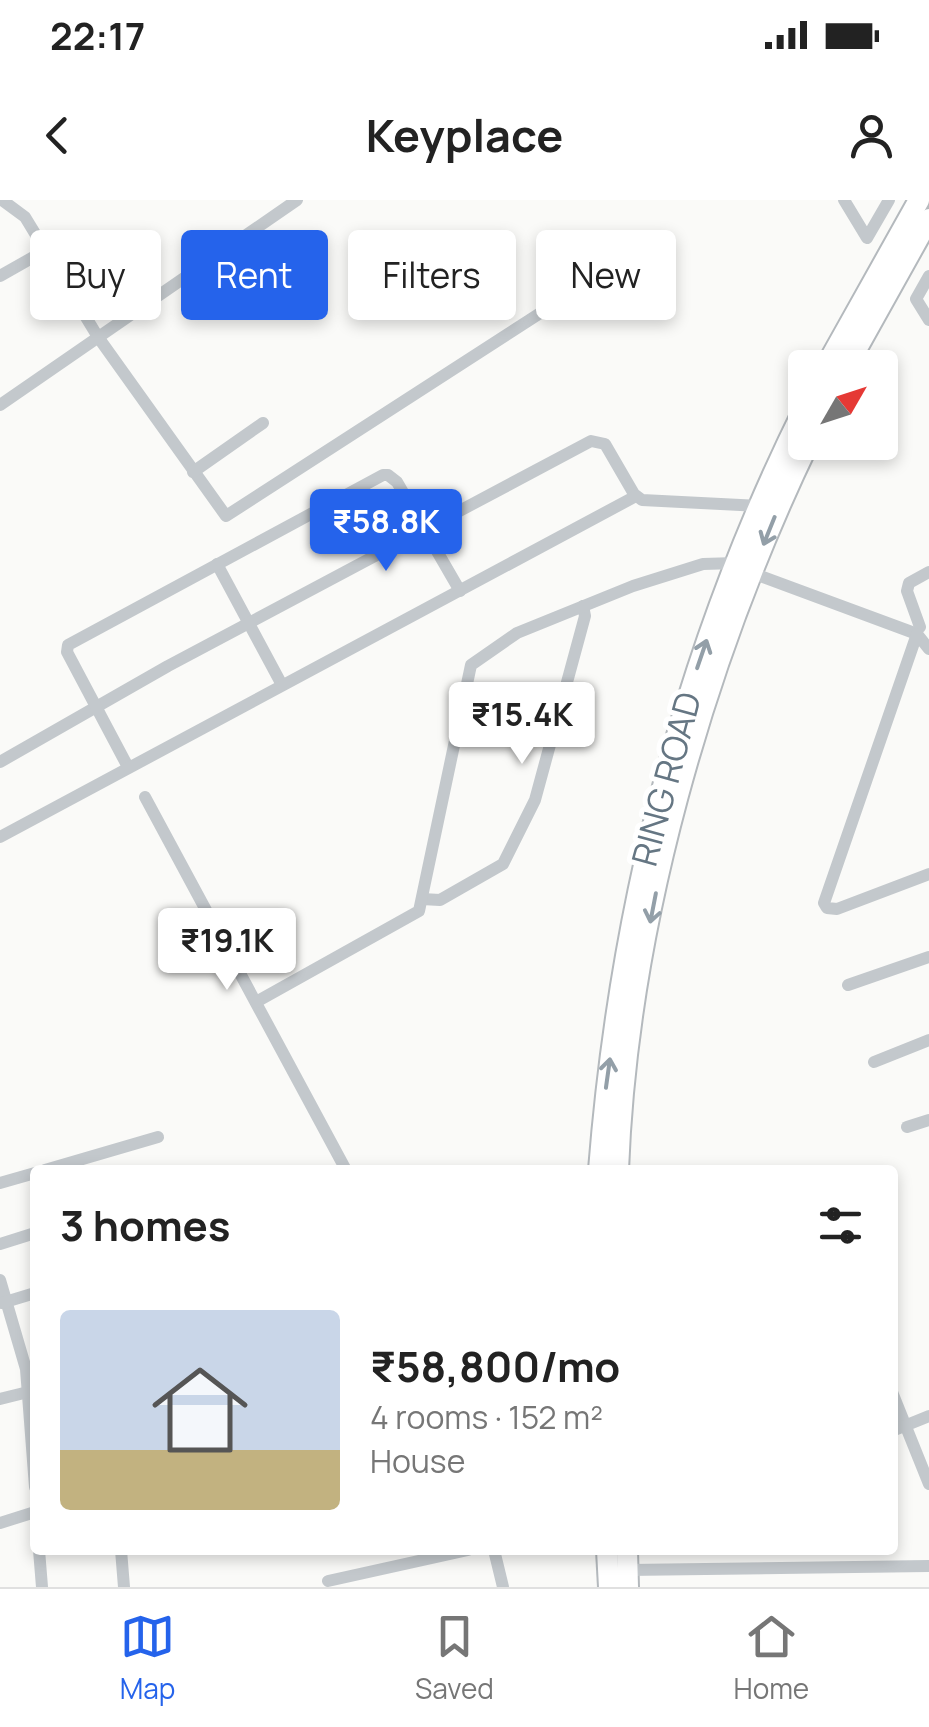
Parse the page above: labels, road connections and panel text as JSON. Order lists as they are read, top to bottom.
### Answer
{
  "streets": {
    "highway": ["RING ROAD"]
  },
  "north": "top right",
  "page": {
    "status": "22:17",
    "header": "Keyplace",
    "chip": [
      "Buy",
      "Rent",
      "Filters",
      "New"
    ],
    "price": ["₹58.8K", "₹15.4K", "₹19.1K"],
    "heading": "3 homes",
    "list": [
      {
        "name": "₹58,800/mo",
        "note": "4 rooms · 152 m² · House"
      }
    ],
    "tabs": ["Map", "Saved", "Home"]
  }
}
